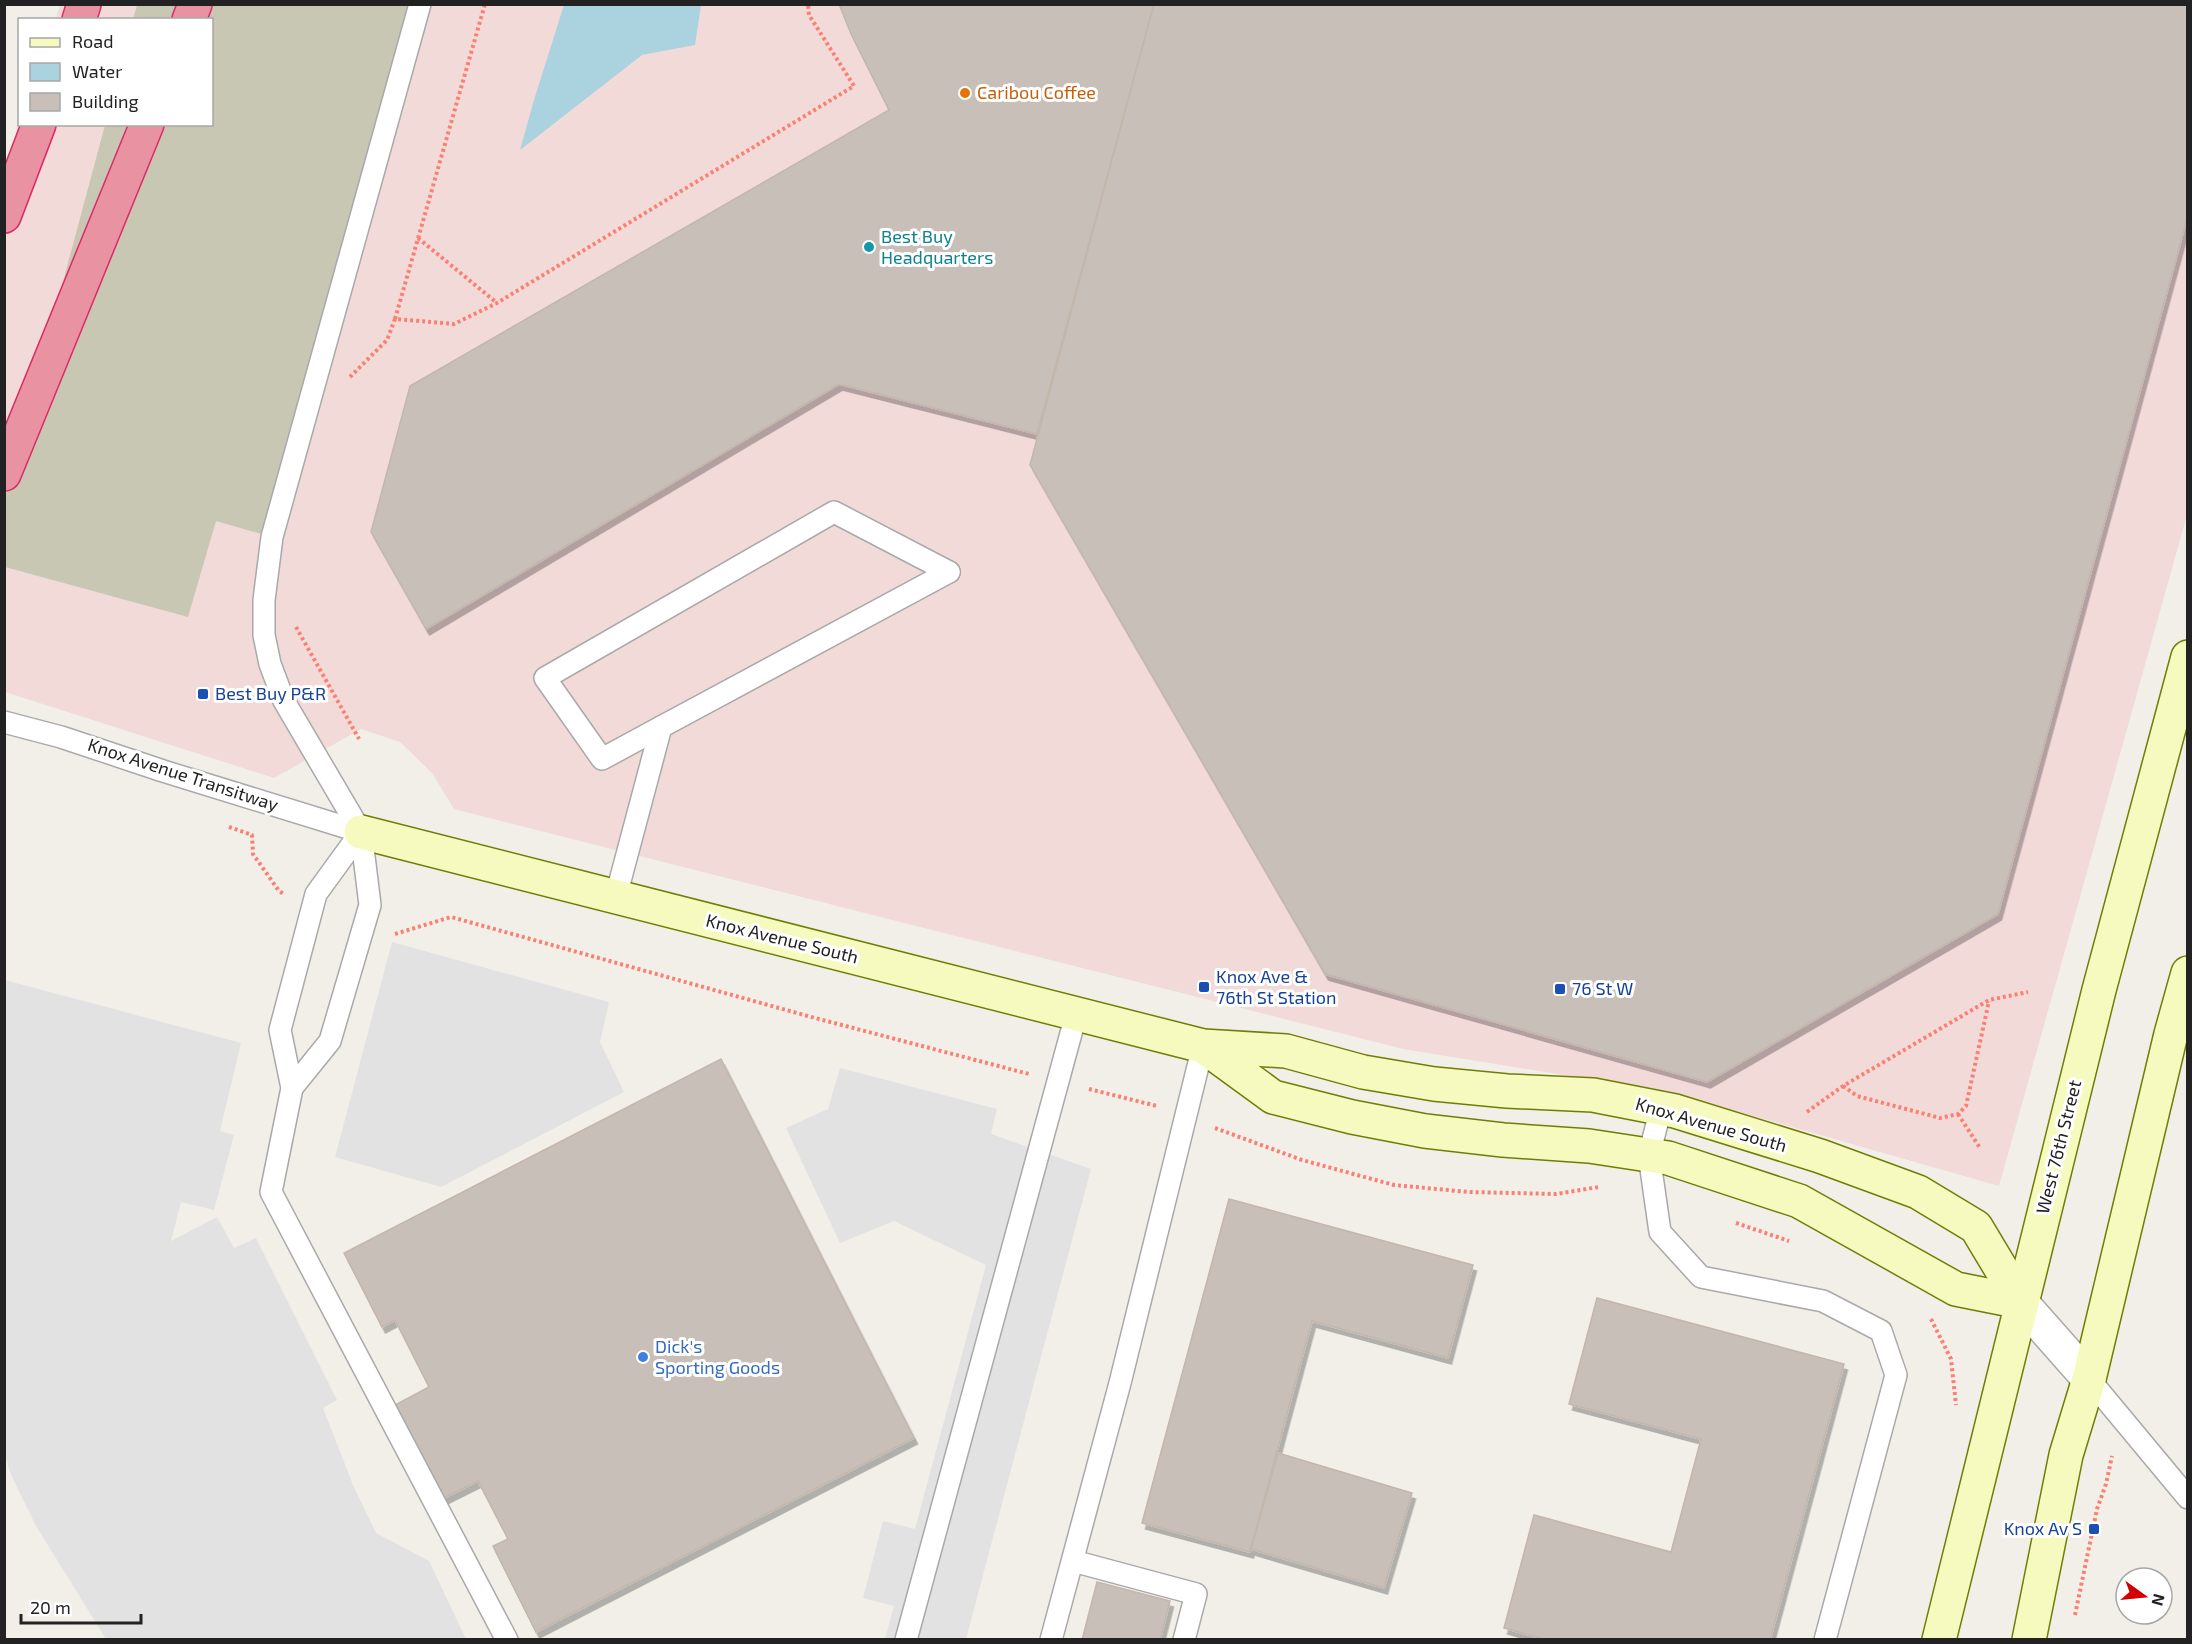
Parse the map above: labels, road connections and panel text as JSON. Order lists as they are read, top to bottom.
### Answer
{
  "streets": {
    "street": ["Knox Avenue South", "West 76th Street"],
    "lane": ["Knox Avenue Transitway"]
  },
  "crossings": [
    ["Knox Avenue Transitway", "Knox Avenue South"],
    ["Knox Avenue South", "West 76th Street"]
  ],
  "places": {
    "other": ["Caribou Coffee", "Best Buy Headquarters", "Dick's Sporting Goods"],
    "transit": [
      "Best Buy P&R",
      "Knox Ave & 76th St Station",
      "76 St W",
      "Knox Av S"
    ]
  },
  "legend": ["Road", "Water", "Building"],
  "scale_bar": "20 m",
  "north": "right"
}
